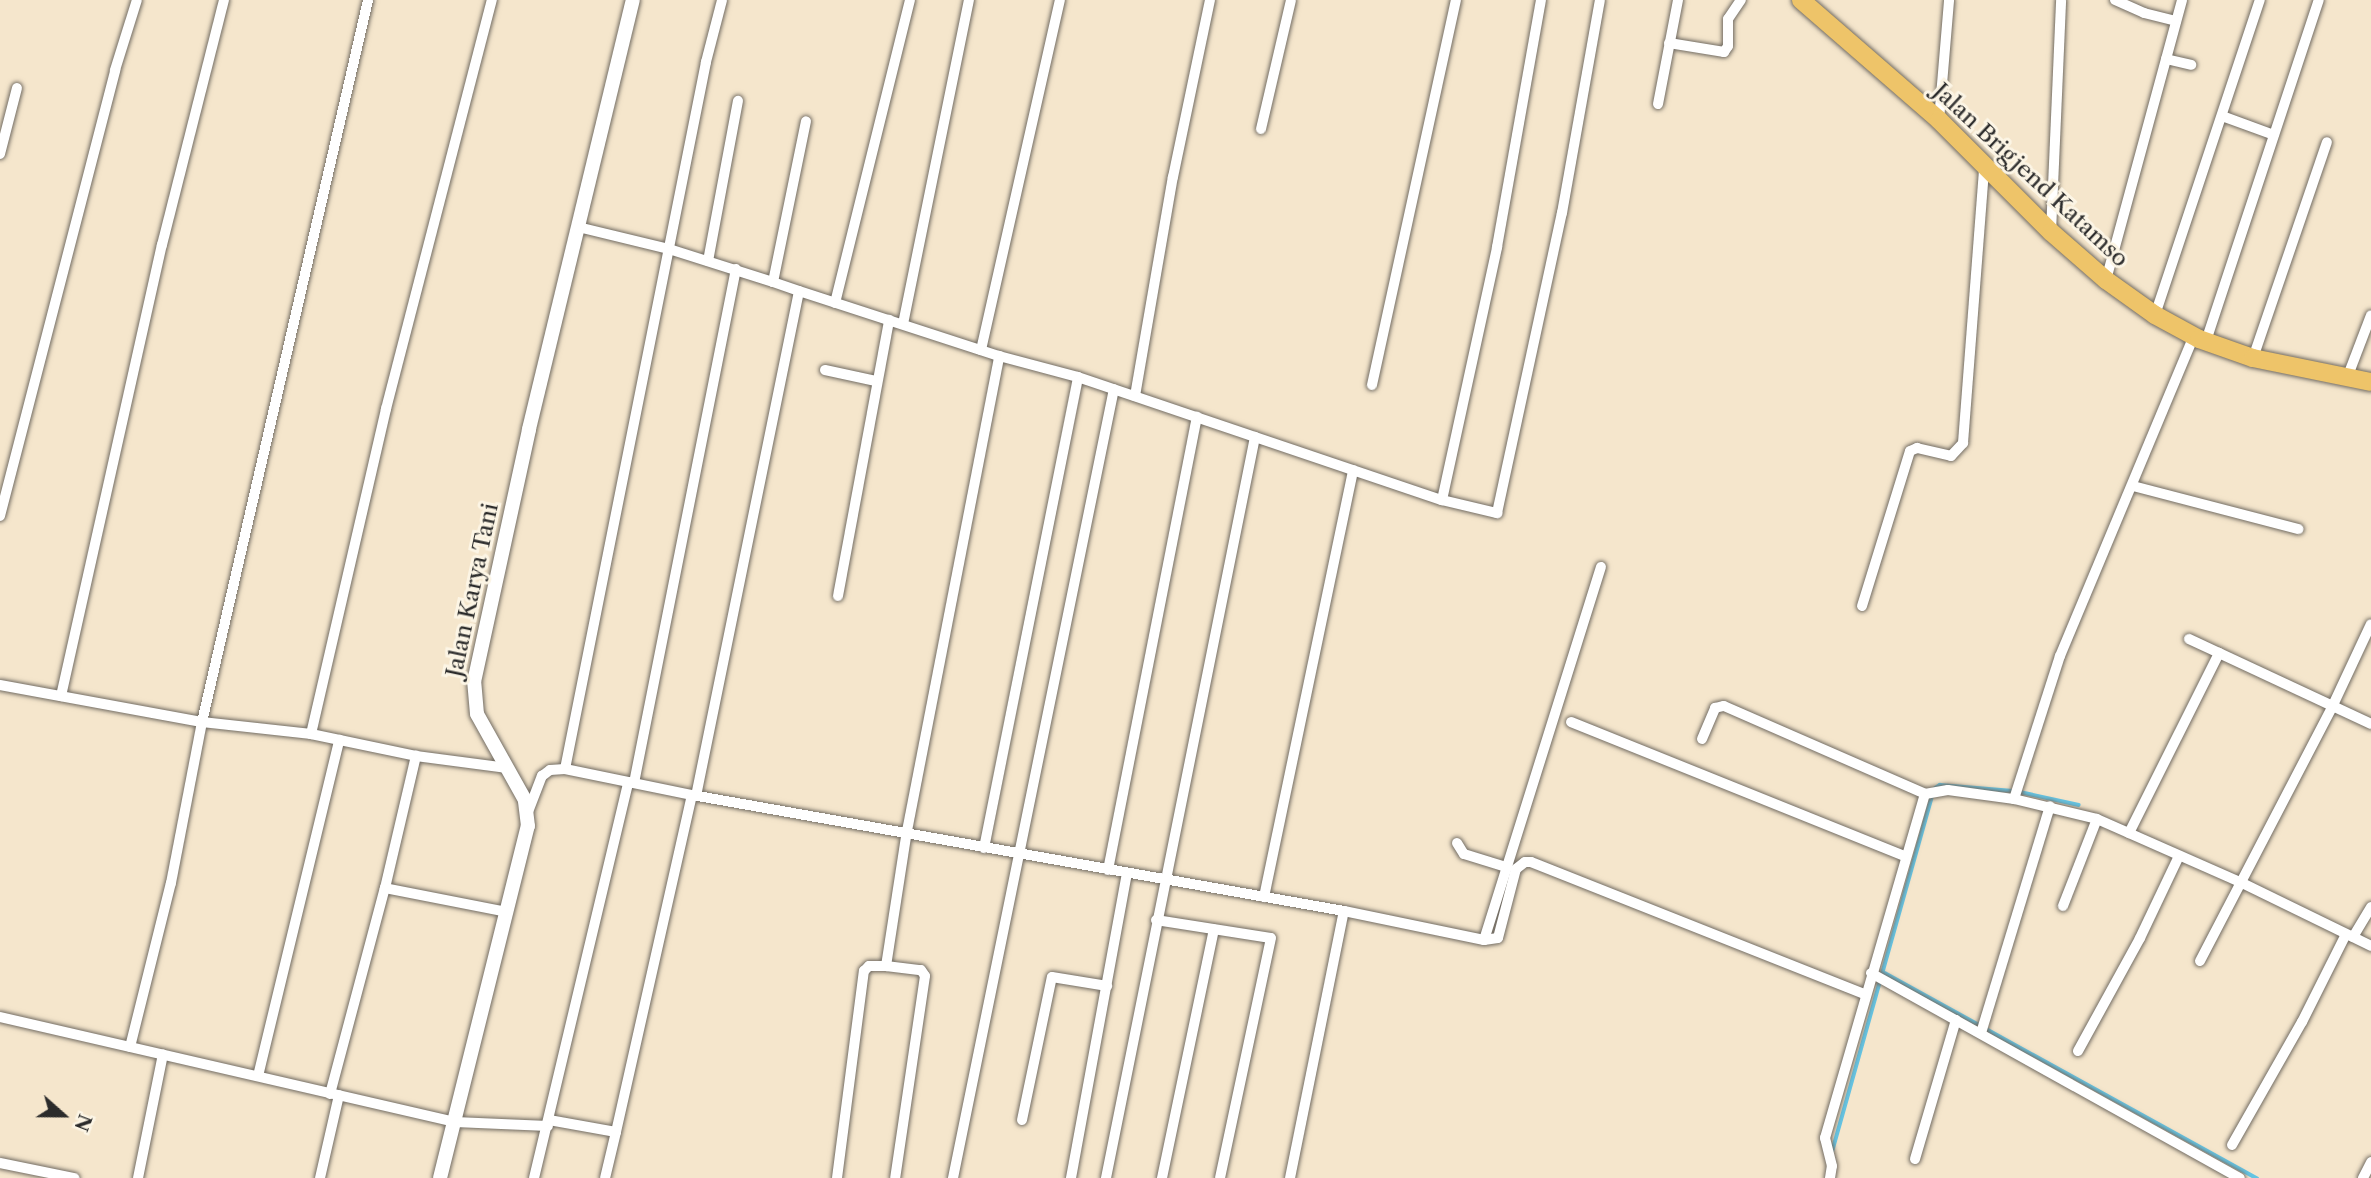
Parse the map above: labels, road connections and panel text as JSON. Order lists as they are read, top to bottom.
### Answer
{
  "streets": {
    "highway": ["Jalan Brigjend Katamso"],
    "street": ["Jalan Karya Tani"]
  },
  "north": "right"
}
